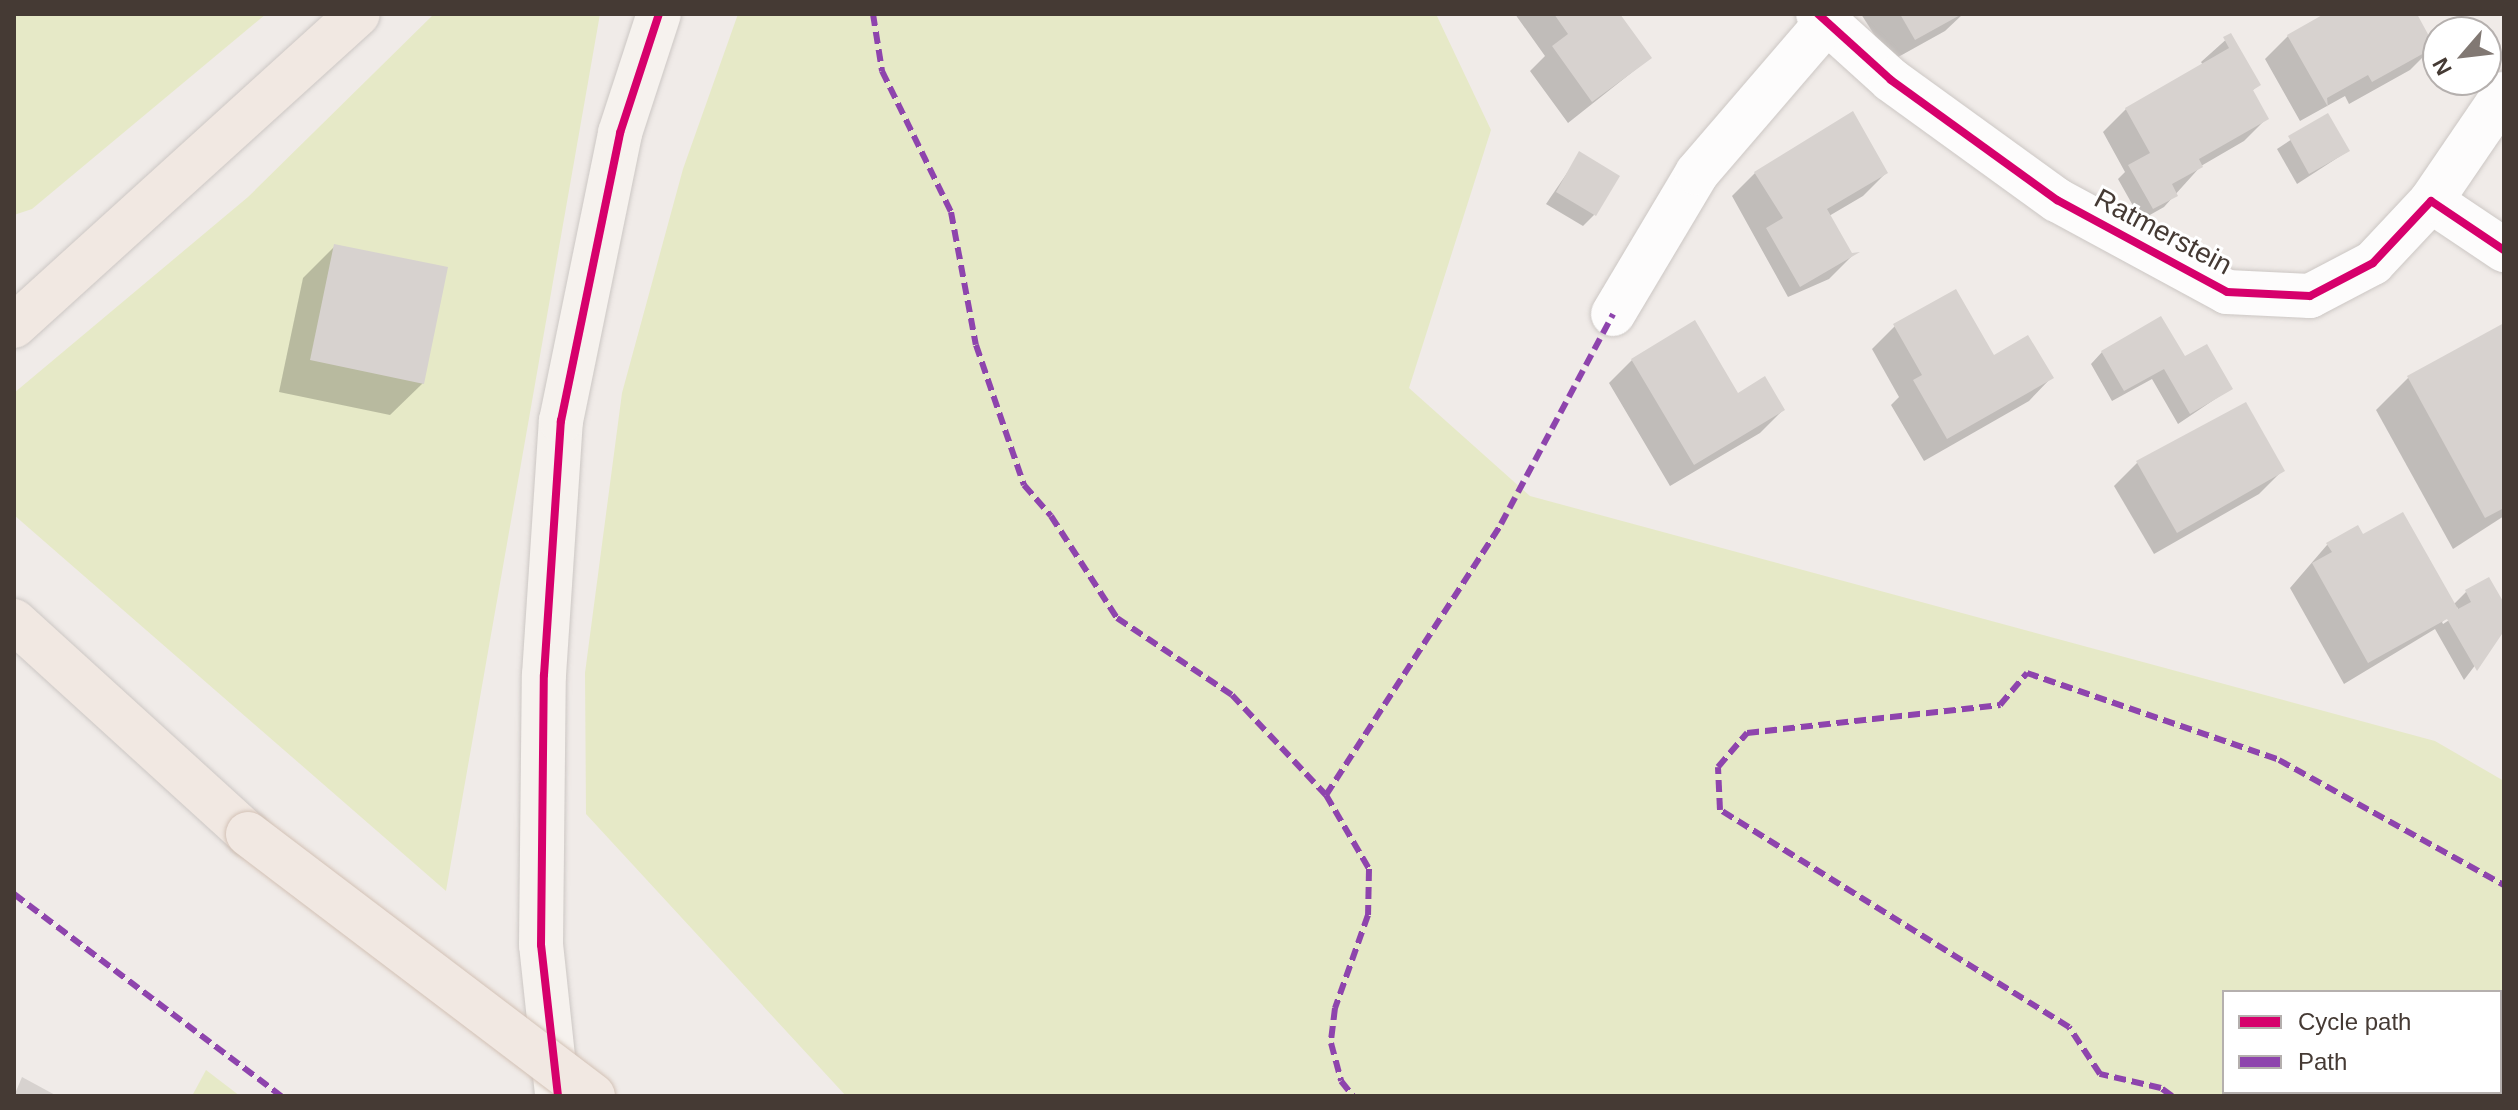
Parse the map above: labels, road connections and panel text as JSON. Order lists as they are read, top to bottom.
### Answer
{
  "streets": {
    "street": ["Ratmerstein"]
  },
  "legend": ["Cycle path", "Path"],
  "north": "bottom left"
}
